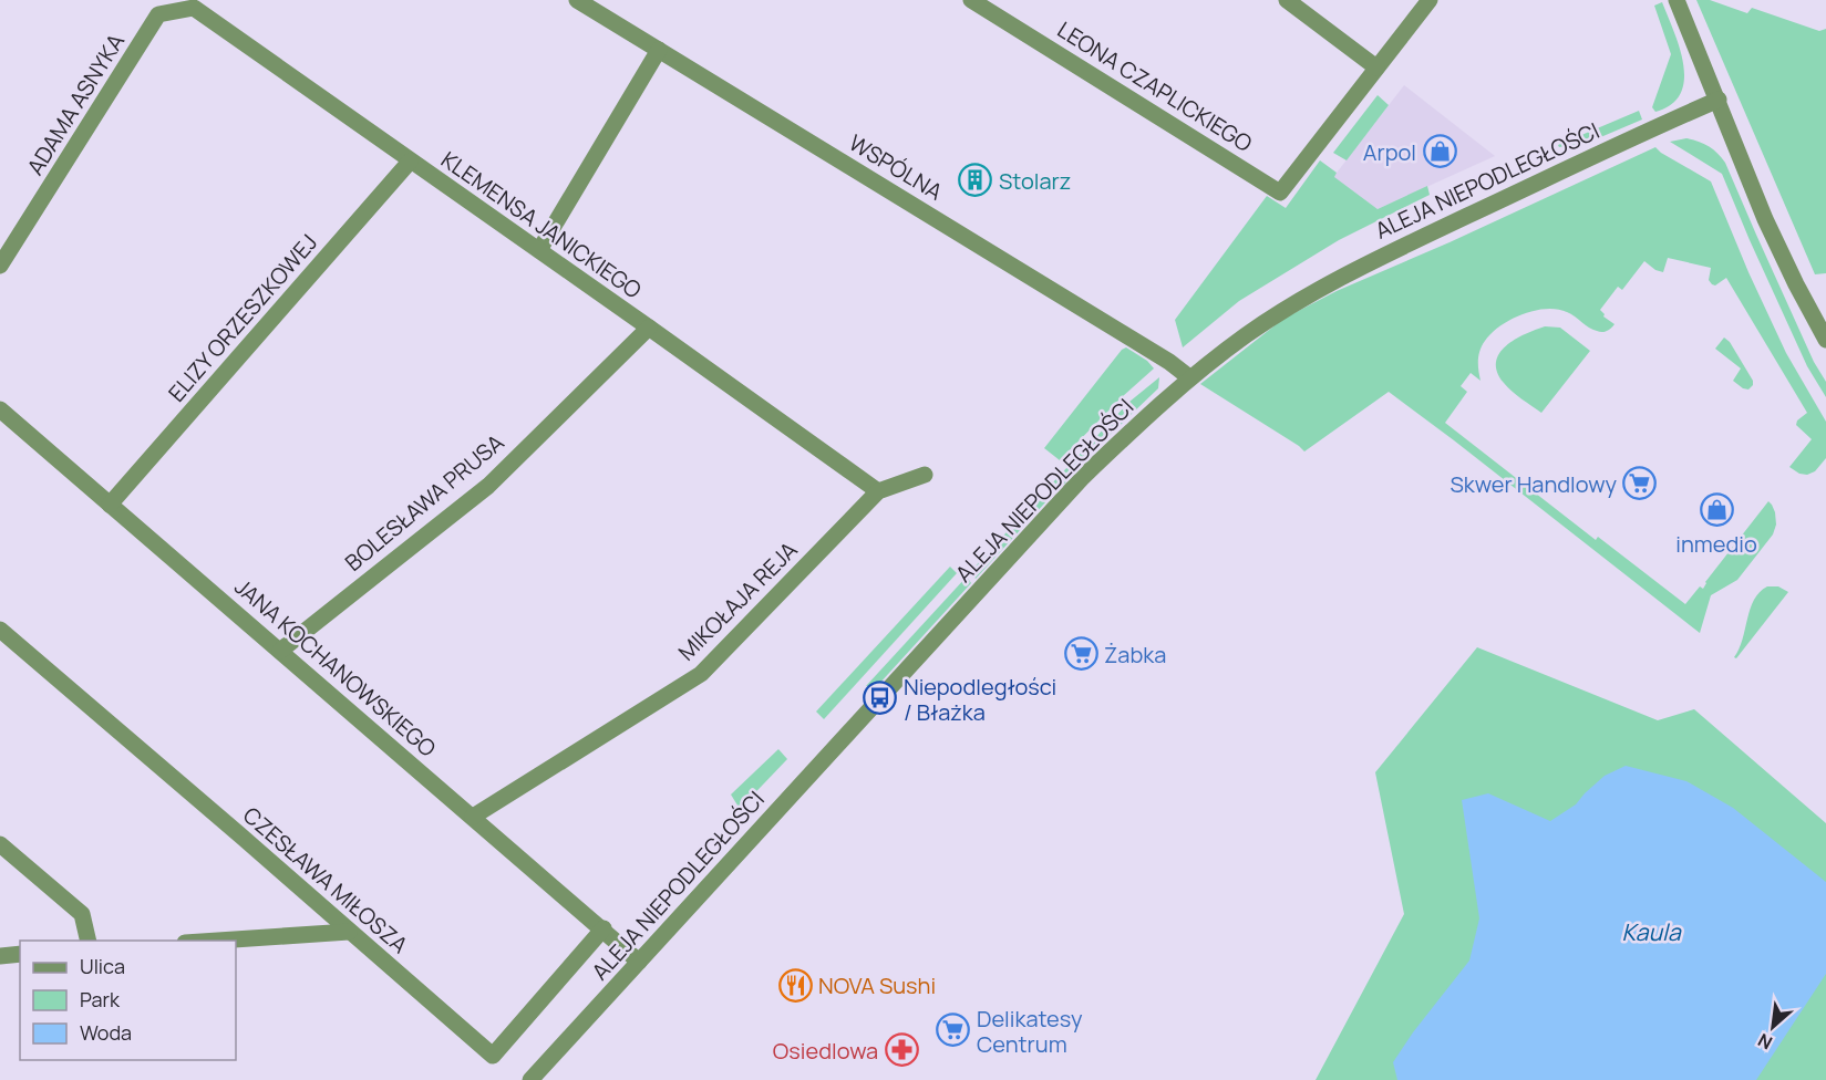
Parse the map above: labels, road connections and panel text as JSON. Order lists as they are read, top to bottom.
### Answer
{
  "streets": {
    "street": [
      "LEONA CZAPLICKIEGO",
      "ADAMA ASNYKA",
      "WSPÓLNA",
      "ALEJA NIEPODLEGŁOŚCI",
      "KLEMENSA JANICKIEGO",
      "ELIZY ORZESZKOWEJ",
      "BOLESŁAWA PRUSA",
      "MIKOŁAJA REJA",
      "JANA KOCHANOWSKIEGO",
      "CZESŁAWA MIŁOSZA"
    ]
  },
  "crossings": [
    ["ADAMA ASNYKA", "KLEMENSA JANICKIEGO"],
    ["WSPÓLNA", "ALEJA NIEPODLEGŁOŚCI"],
    ["ALEJA NIEPODLEGŁOŚCI", "JANA KOCHANOWSKIEGO"],
    ["KLEMENSA JANICKIEGO", "ELIZY ORZESZKOWEJ"],
    ["KLEMENSA JANICKIEGO", "BOLESŁAWA PRUSA"],
    ["KLEMENSA JANICKIEGO", "MIKOŁAJA REJA"],
    ["ELIZY ORZESZKOWEJ", "JANA KOCHANOWSKIEGO"],
    ["BOLESŁAWA PRUSA", "JANA KOCHANOWSKIEGO"],
    ["MIKOŁAJA REJA", "JANA KOCHANOWSKIEGO"],
    ["JANA KOCHANOWSKIEGO", "CZESŁAWA MIŁOSZA"]
  ],
  "water": ["Kaula"],
  "places": {
    "shop": ["Arpol", "inmedio"],
    "building": ["Stolarz"],
    "supermarket": ["Skwer Handlowy", "Żabka", "Delikatesy Centrum"],
    "bus stop": ["Niepodległości / Błażka"],
    "restaurant": ["NOVA Sushi"],
    "pharmacy": ["Osiedlowa"]
  },
  "legend": ["Ulica", "Park", "Woda"],
  "north": "bottom left"
}
